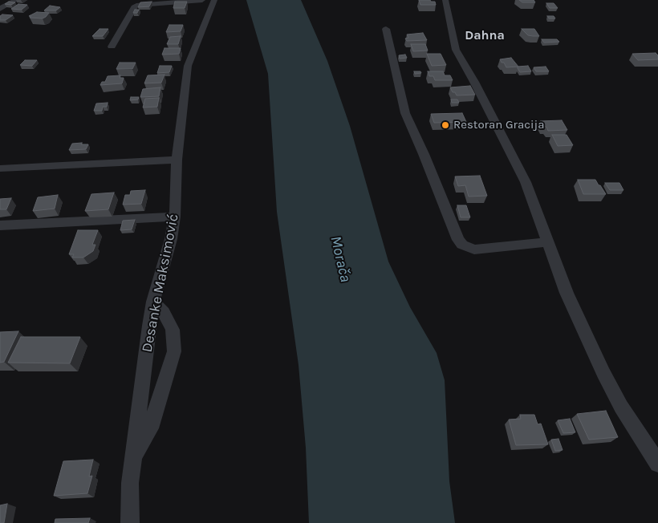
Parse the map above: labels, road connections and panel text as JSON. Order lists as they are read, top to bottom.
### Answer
{
  "streets": {
    "street": ["Desanke Maksimović"]
  },
  "districts": ["Dahna"],
  "water": ["Morača"],
  "places": ["Restoran Gracija"]
}
